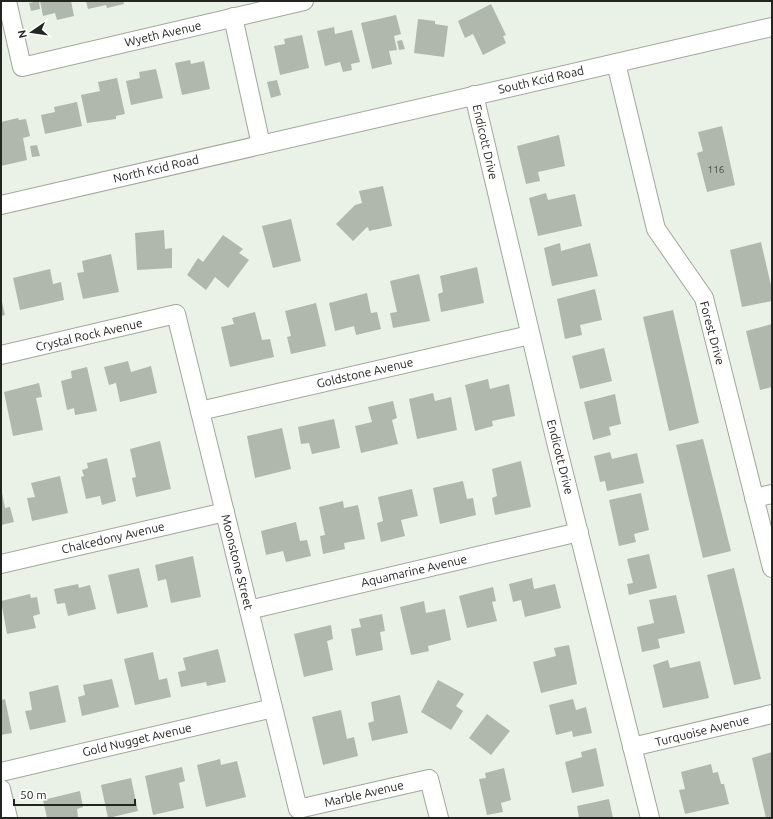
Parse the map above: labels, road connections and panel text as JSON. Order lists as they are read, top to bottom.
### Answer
{
  "streets": {
    "street": [
      "Wyeth Avenue",
      "South Kcid Road",
      "Endicott Drive",
      "North Kcid Road",
      "Forest Drive",
      "Crystal Rock Avenue",
      "Goldstone Avenue",
      "Chalcedony Avenue",
      "Moonstone Street",
      "Aquamarine Avenue",
      "Turquoise Avenue",
      "Gold Nugget Avenue",
      "Marble Avenue"
    ]
  },
  "crossings": [
    ["South Kcid Road", "Endicott Drive"],
    ["South Kcid Road", "North Kcid Road"],
    ["South Kcid Road", "Forest Drive"],
    ["Endicott Drive", "Goldstone Avenue"],
    ["Endicott Drive", "Aquamarine Avenue"],
    ["Endicott Drive", "Turquoise Avenue"],
    ["Crystal Rock Avenue", "Moonstone Street"],
    ["Goldstone Avenue", "Moonstone Street"],
    ["Chalcedony Avenue", "Moonstone Street"],
    ["Moonstone Street", "Aquamarine Avenue"],
    ["Moonstone Street", "Gold Nugget Avenue"],
    ["Moonstone Street", "Marble Avenue"]
  ],
  "house_numbers": ["116"],
  "scale_bar": "50 m",
  "north": "left"
}
